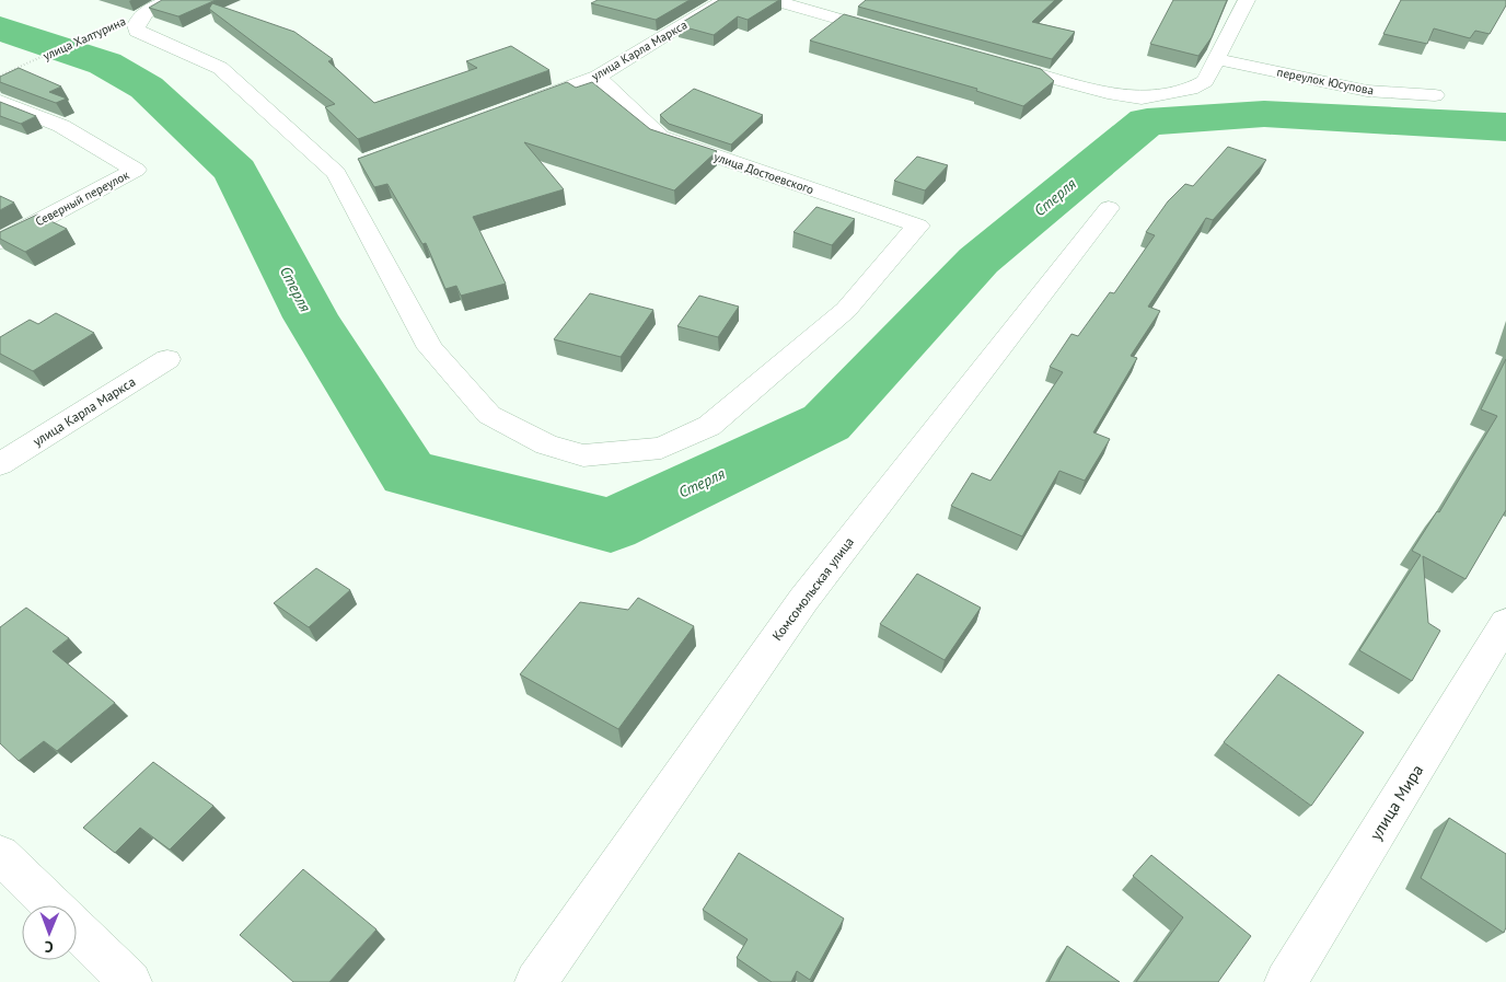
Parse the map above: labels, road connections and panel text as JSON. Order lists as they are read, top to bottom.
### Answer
{
  "streets": {
    "street": [
      "улица Карла Маркса",
      "переулок Юсупова",
      "улица Достоевского",
      "Северный переулок",
      "Комсомольская улица",
      "улица Мира"
    ],
    "path": ["улица Халтурина"]
  },
  "crossings": [
    ["улица Халтурина", "улица Достоевского"],
    ["улица Карла Маркса", "улица Достоевского"]
  ],
  "water": ["Стерля"],
  "north": "bottom"
}
